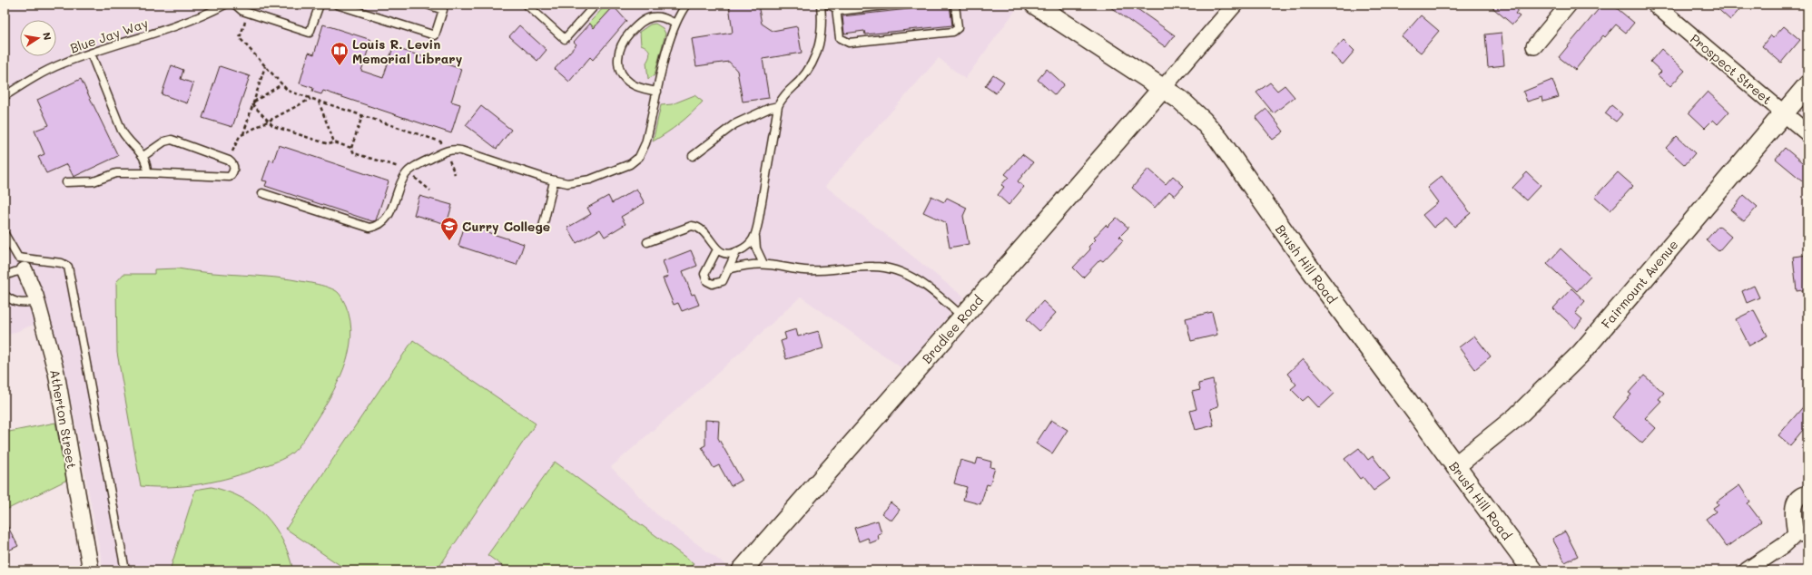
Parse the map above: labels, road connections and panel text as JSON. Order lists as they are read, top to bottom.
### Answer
{
  "streets": {
    "street": [
      "Prospect Street",
      "Brush Hill Road",
      "Fairmount Avenue",
      "Bradlee Road",
      "Atherton Street"
    ],
    "lane": ["Blue Jay Way"]
  },
  "crossings": [
    ["Prospect Street", "Fairmount Avenue"],
    ["Brush Hill Road", "Fairmount Avenue"],
    ["Brush Hill Road", "Bradlee Road"]
  ],
  "places": {
    "library": ["Louis R. Levin Memorial Library"],
    "school or university": ["Curry College"]
  },
  "north": "right"
}
